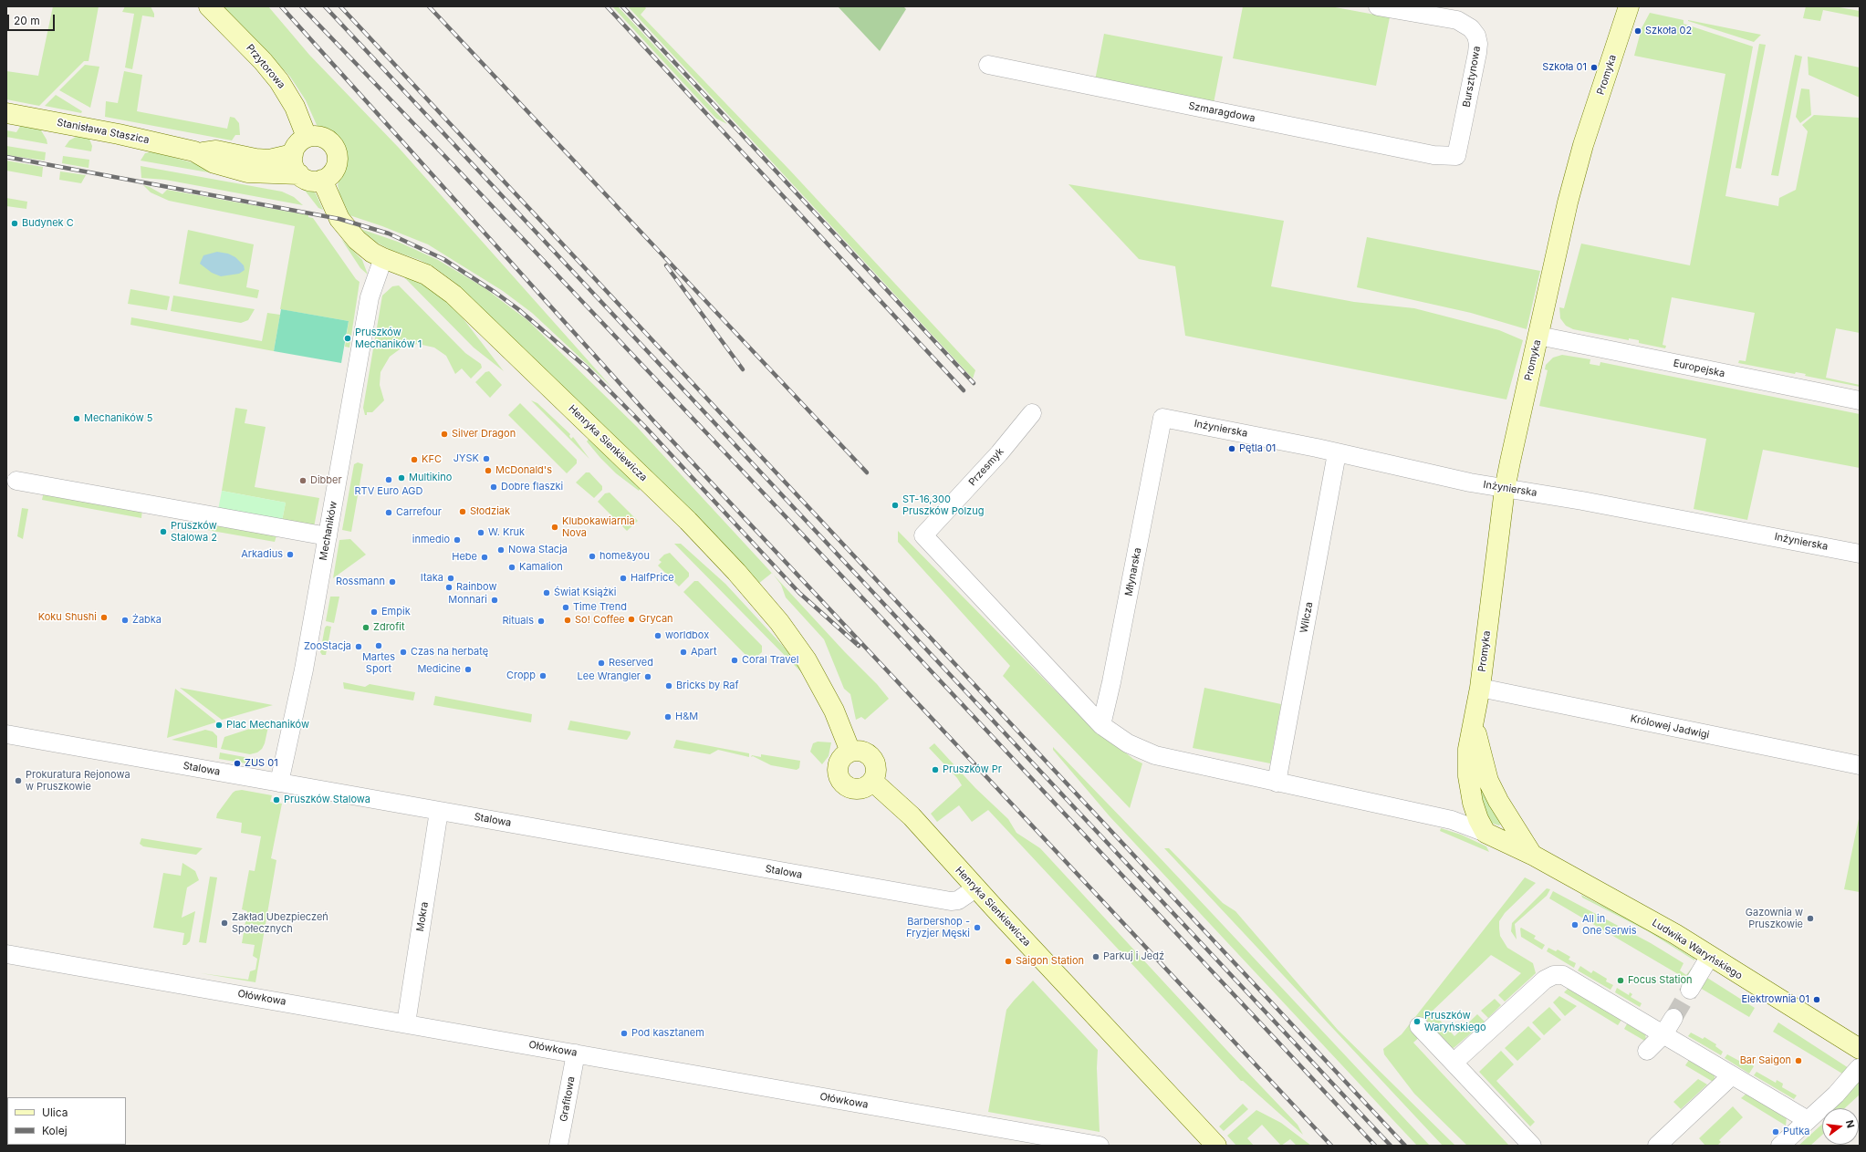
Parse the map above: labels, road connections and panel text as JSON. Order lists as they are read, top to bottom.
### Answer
{
  "streets": {
    "street": [
      "Przytorowa",
      "Promyka",
      "Bursztynowa",
      "Szmaragdowa",
      "Stanisława Staszica",
      "Europejska",
      "Inżynierska",
      "Henryka Sienkiewicza",
      "Przesmyk",
      "Mechaników",
      "Młynarska",
      "Wilcza",
      "Królowej Jadwigi",
      "Stalowa",
      "Mokra",
      "Ludwika Waryńskiego",
      "Ołówkowa",
      "Grafitowa"
    ]
  },
  "crossings": [
    ["Przytorowa", "Stanisława Staszica"],
    ["Przytorowa", "Henryka Sienkiewicza"],
    ["Promyka", "Europejska"],
    ["Promyka", "Inżynierska"],
    ["Promyka", "Królowej Jadwigi"],
    ["Promyka", "Ludwika Waryńskiego"],
    ["Bursztynowa", "Szmaragdowa"],
    ["Stanisława Staszica", "Henryka Sienkiewicza"],
    ["Inżynierska", "Młynarska"],
    ["Inżynierska", "Wilcza"],
    ["Henryka Sienkiewicza", "Mechaników"],
    ["Henryka Sienkiewicza", "Stalowa"],
    ["Przesmyk", "Młynarska"],
    ["Mechaników", "Stalowa"],
    ["Stalowa", "Mokra"],
    ["Mokra", "Ołówkowa"],
    ["Ołówkowa", "Grafitowa"]
  ],
  "places": [
    "Szkoła 02",
    "Szkoła 01",
    "Budynek C",
    "Pruszków Mechaników 1",
    "Mechaników 5",
    "Silver Dragon",
    "Pętla 01",
    "JYSK",
    "KFC",
    "McDonald's",
    "Multikino",
    "RTV Euro AGD",
    "Dibber",
    "Dobre flaszki",
    "ST-16,300 Pruszków Polzug",
    "Słodziak",
    "Carrefour",
    "Klubokawiarnia Nova",
    "Pruszków Stalowa 2",
    "W. Kruk",
    "inmedio",
    "Nowa Stacja",
    "Arkadius",
    "home&you",
    "Hebe",
    "Kamalion",
    "Itaka",
    "HalfPrice",
    "Rossmann",
    "Rainbow",
    "Świat Książki",
    "Monnari",
    "Time Trend",
    "Empik",
    "Koku Shushi",
    "Grycan",
    "Żabka",
    "So! Coffee",
    "Rituals",
    "Zdrofit",
    "worldbox",
    "Martes Sport",
    "ZooStacja",
    "Czas na herbatę",
    "Apart",
    "Coral Travel",
    "Reserved",
    "Medicine",
    "Cropp",
    "Lee Wrangler",
    "Bricks by Raf",
    "H&M",
    "Plac Mechaników",
    "ZUS 01",
    "Pruszków Pr",
    "Prokuratura Rejonowa w Pruszkowie",
    "Pruszków Stalowa",
    "Gazownia w Pruszkowie",
    "Zakład Ubezpieczeń Społecznych",
    "All in One Serwis",
    "Barbershop - Fryzjer Męski",
    "Parkuj i Jedź",
    "Saigon Station",
    "Focus Station",
    "Elektrownia 01",
    "Pruszków Waryńskiego",
    "Pod kasztanem",
    "Bar Saigon",
    "Putka"
  ],
  "legend": ["Ulica", "Kolej"],
  "scale_bar": "20 m",
  "north": "right"
}
